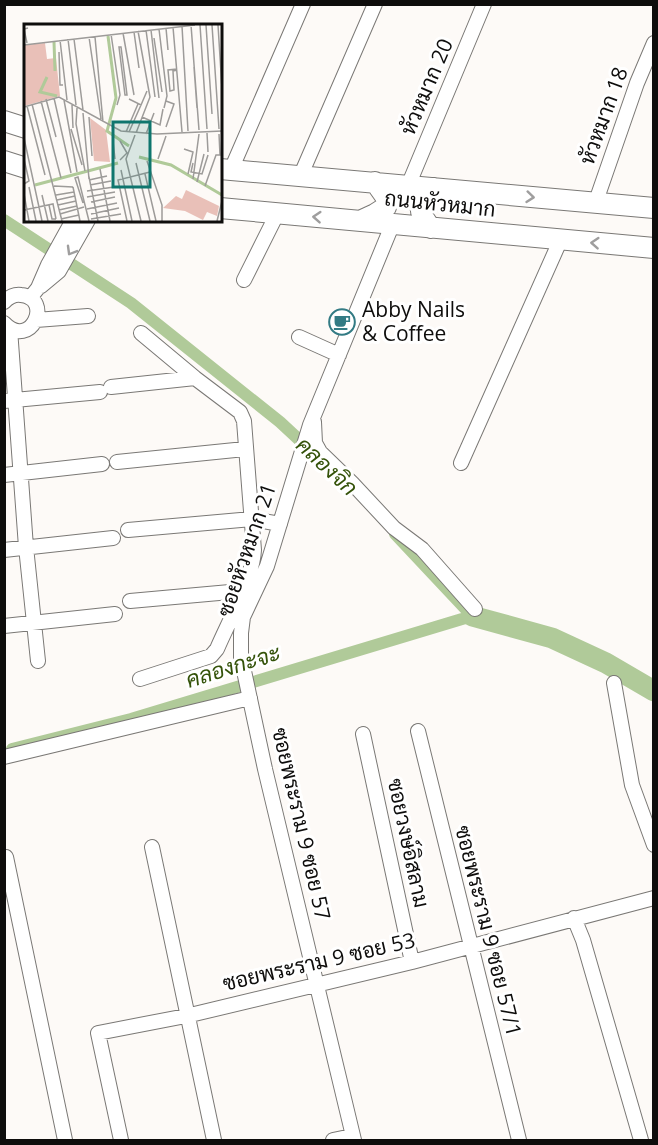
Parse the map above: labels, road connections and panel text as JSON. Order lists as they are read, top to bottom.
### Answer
{
  "streets": {
    "main road": ["ถนนหัวหมาก"],
    "street": [
      "หัวหมาก 20",
      "หัวหมาก 18",
      "ซอยหัวหมาก 21",
      "ซอยพระราม 9 ซอย 57",
      "ซอยวงษ์อิสลาม",
      "ซอยพระราม 9 ซอย 57/1",
      "ซอยพระราม 9 ซอย 53"
    ]
  },
  "crossings": [
    ["หัวหมาก 20", "ถนนหัวหมาก"],
    ["หัวหมาก 18", "ถนนหัวหมาก"],
    ["ถนนหัวหมาก", "ซอยหัวหมาก 21"],
    ["ซอยหัวหมาก 21", "ซอยพระราม 9 ซอย 57"],
    ["ซอยพระราม 9 ซอย 57", "ซอยพระราม 9 ซอย 53"],
    ["ซอยวงษ์อิสลาม", "ซอยพระราม 9 ซอย 53"],
    ["ซอยพระราม 9 ซอย 57/1", "ซอยพระราม 9 ซอย 53"]
  ],
  "water": ["คลองจิก", "คลองกะจะ"],
  "places": {
    "cafe": ["Abby Nails & Coffee"]
  }
}
